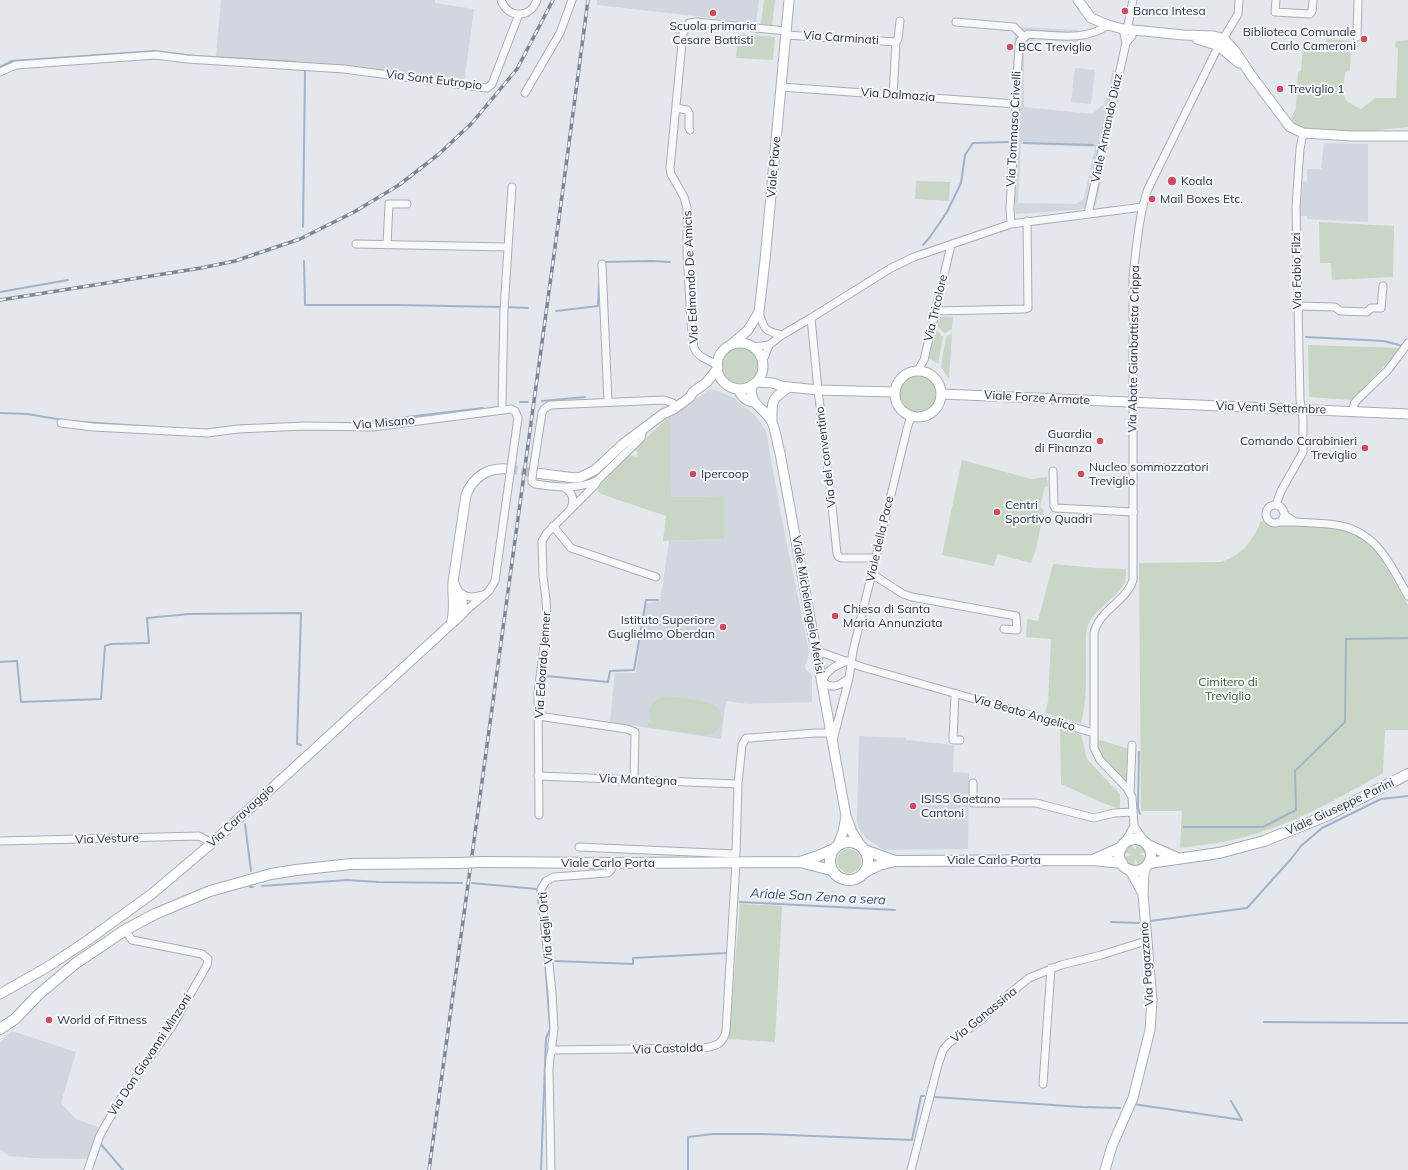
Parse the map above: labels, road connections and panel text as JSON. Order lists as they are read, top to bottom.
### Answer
{
  "streets": {
    "main road": ["Viale Giuseppe Parini", "Viale Carlo Porta"],
    "street": [
      "Via Carminati",
      "Via Sant Eutropio",
      "Via Dalmazia",
      "Viale Armando Diaz",
      "Via Tommaso Crivelli",
      "Viale Piave",
      "Via Fabio Filzi",
      "Via Edmondo De Amicis",
      "Via Tricolore",
      "Via Abate Gianbattista Crippa",
      "Viale Forze Armate",
      "Via Venti Settembre",
      "Via Misano",
      "Via del conventino",
      "Viale della Pace",
      "Viale Michelangelo Merisi",
      "Via Edoardo Jenner",
      "Via Beato Angelico",
      "Via Mantegna",
      "Via Caravaggio",
      "Via Vesture",
      "Via degli Orti",
      "Via Pagazzano",
      "Via Ganassina",
      "Via Castolda",
      "Via Don Giovanni Minzoni"
    ]
  },
  "crossings": [
    ["Via Carminati", "Via Dalmazia"],
    ["Via Carminati", "Viale Piave"],
    ["Via Carminati", "Via Edmondo De Amicis"],
    ["Via Dalmazia", "Via Tommaso Crivelli"],
    ["Via Dalmazia", "Viale Piave"],
    ["Viale Piave", "Via Edmondo De Amicis"],
    ["Viale Piave", "Viale Michelangelo Merisi"],
    ["Via Fabio Filzi", "Via Venti Settembre"],
    ["Via Edmondo De Amicis", "Viale Michelangelo Merisi"],
    ["Via Tricolore", "Viale Forze Armate"],
    ["Via Tricolore", "Viale della Pace"],
    ["Via Abate Gianbattista Crippa", "Viale Forze Armate"],
    ["Via Abate Gianbattista Crippa", "Via Venti Settembre"],
    ["Via Abate Gianbattista Crippa", "Via Beato Angelico"],
    ["Viale Forze Armate", "Via Venti Settembre"],
    ["Viale Forze Armate", "Viale della Pace"],
    ["Via Misano", "Via Caravaggio"],
    ["Via del conventino", "Viale della Pace"],
    ["Viale della Pace", "Viale Michelangelo Merisi"],
    ["Viale della Pace", "Via Beato Angelico"],
    ["Viale Michelangelo Merisi", "Viale Carlo Porta"],
    ["Via Edoardo Jenner", "Via Mantegna"],
    ["Viale Giuseppe Parini", "Viale Carlo Porta"],
    ["Viale Giuseppe Parini", "Via Pagazzano"],
    ["Via Caravaggio", "Via Vesture"],
    ["Viale Carlo Porta", "Via degli Orti"],
    ["Viale Carlo Porta", "Via Pagazzano"],
    ["Viale Carlo Porta", "Via Castolda"],
    ["Viale Carlo Porta", "Via Don Giovanni Minzoni"],
    ["Via degli Orti", "Via Castolda"],
    ["Via Pagazzano", "Via Ganassina"]
  ],
  "water": ["Ariale San Zeno a sera"],
  "parks": ["Cimitero di Treviglio"],
  "places": [
    "Banca Intesa",
    "Scuola primaria Cesare Battisti",
    "Biblioteca Comunale Carlo Cameroni",
    "BCC Treviglio",
    "Treviglio 1",
    "Koala",
    "Mail Boxes Etc.",
    "Guardia di Finanza",
    "Comando Carabinieri Treviglio",
    "Ipercoop",
    "Nucleo sommozzatori Treviglio",
    "Centri Sportivo Quadri",
    "Chiesa di Santa Maria Annunziata",
    "Istituto Superiore Guglielmo Oberdan",
    "ISISS Gaetano Cantoni",
    "World of Fitness"
  ]
}
